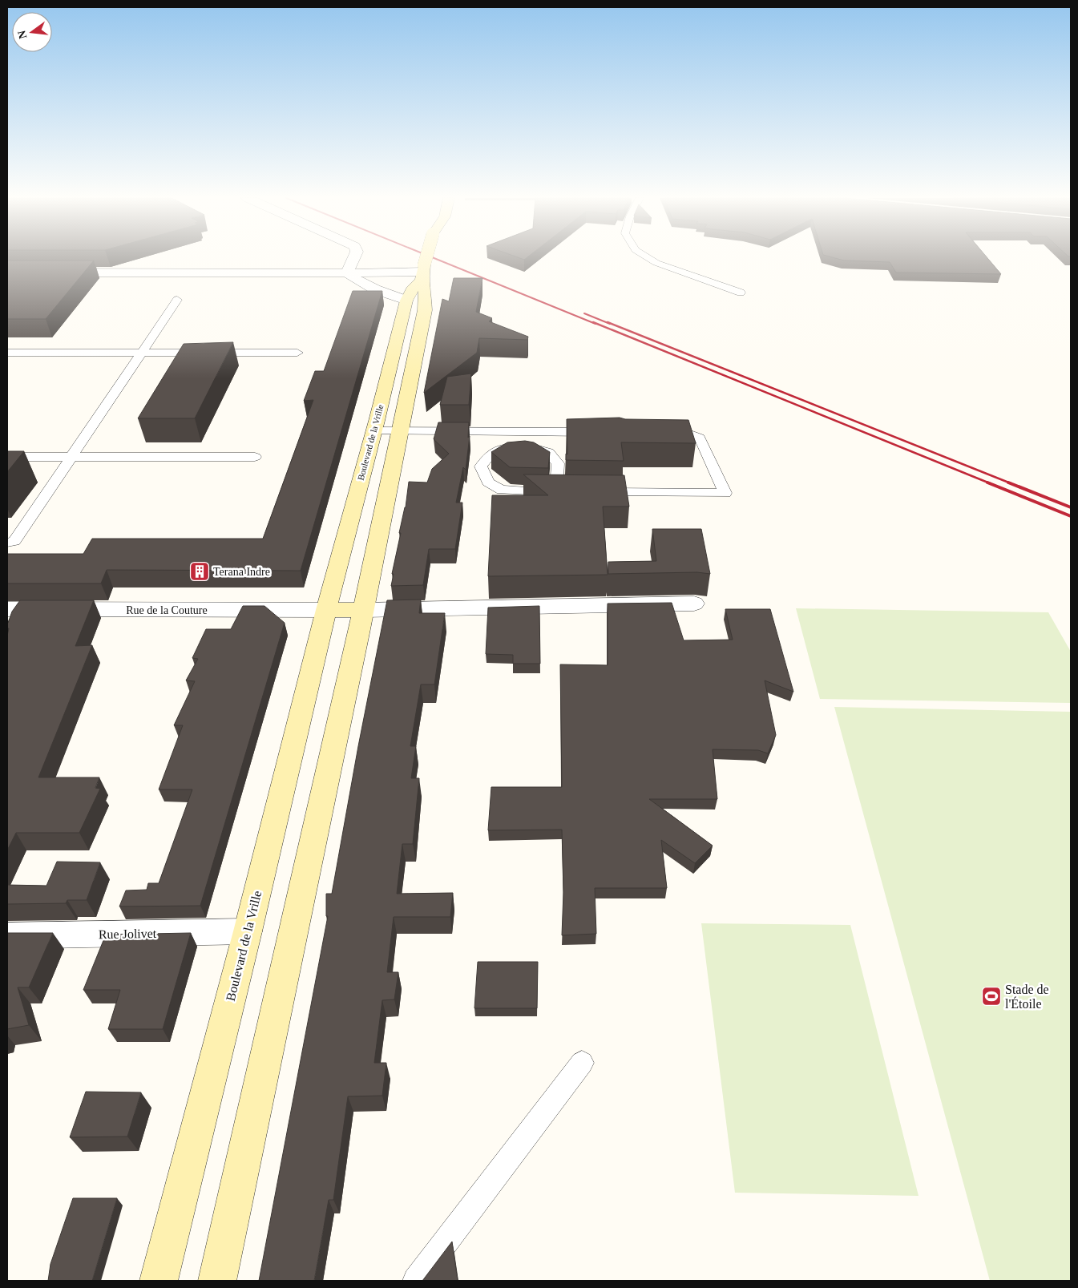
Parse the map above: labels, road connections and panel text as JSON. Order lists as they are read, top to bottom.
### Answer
{
  "streets": {
    "main road": ["Boulevard de la Vrille"],
    "street": ["Rue de la Couture", "Rue Jolivet"]
  },
  "crossings": [
    ["Boulevard de la Vrille", "Rue de la Couture"],
    ["Boulevard de la Vrille", "Rue Jolivet"]
  ],
  "places": {
    "building": ["Terana Indre"],
    "sports": ["Stade de l'Étoile"]
  },
  "north": "left"
}
